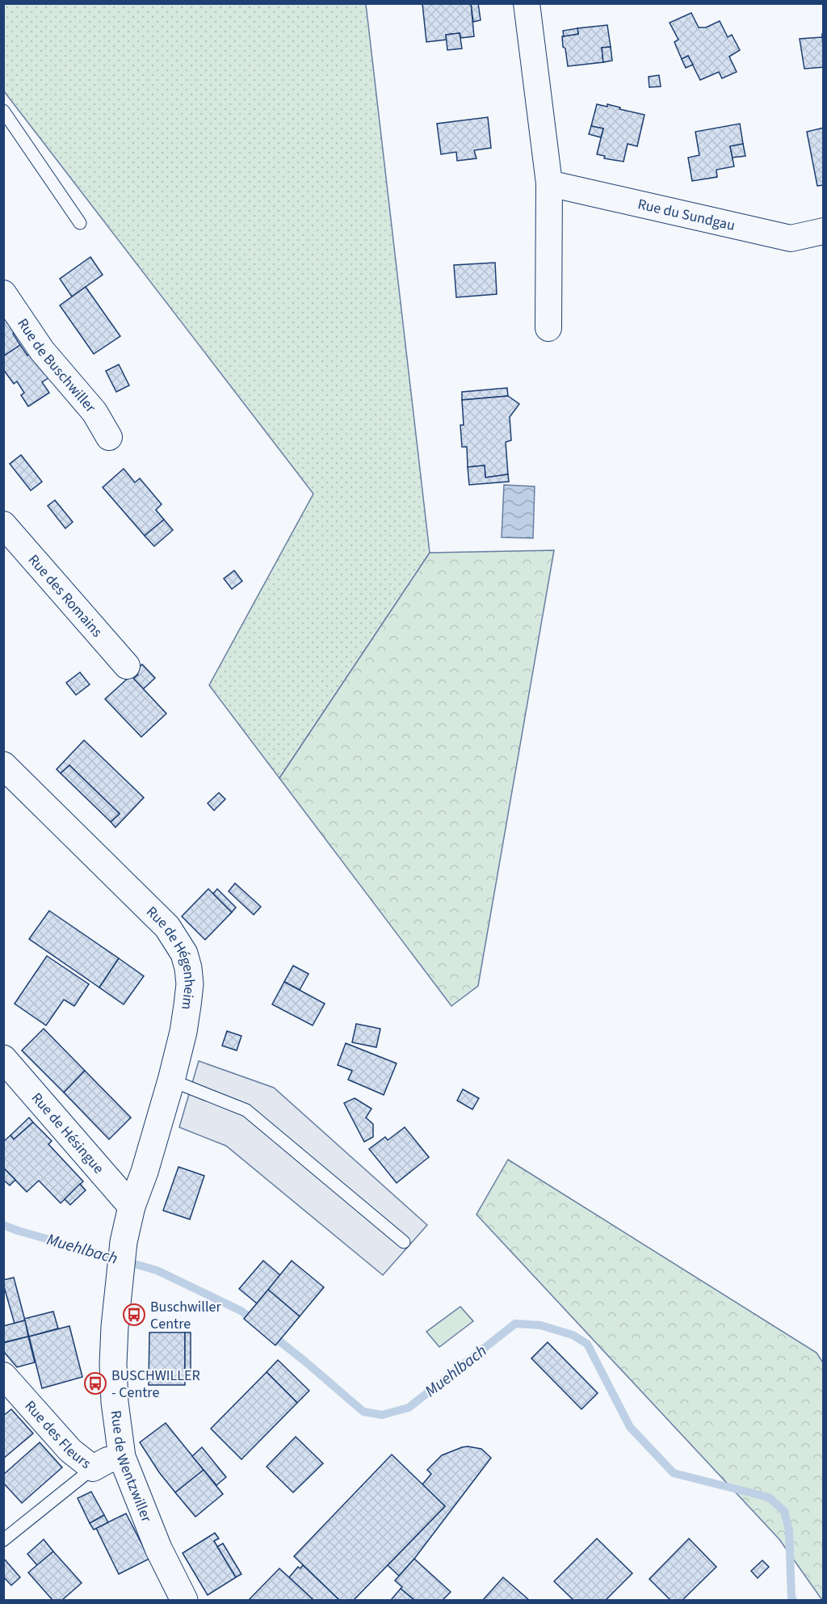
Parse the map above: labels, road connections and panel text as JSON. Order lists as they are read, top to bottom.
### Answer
{
  "streets": {
    "street": [
      "Rue du Sundgau",
      "Rue de Buschwiller",
      "Rue des Romains",
      "Rue de Hégenheim",
      "Rue de Hésingue",
      "Rue des Fleurs",
      "Rue de Wentzwiller"
    ]
  },
  "crossings": [
    ["Rue de Hégenheim", "Rue de Hésingue"],
    ["Rue de Hégenheim", "Rue de Wentzwiller"],
    ["Rue de Hésingue", "Rue de Wentzwiller"],
    ["Rue des Fleurs", "Rue de Wentzwiller"]
  ],
  "water": ["Muehlbach"],
  "places": {
    "bus stop": ["Buschwiller Centre", "BUSCHWILLER - Centre"]
  }
}
